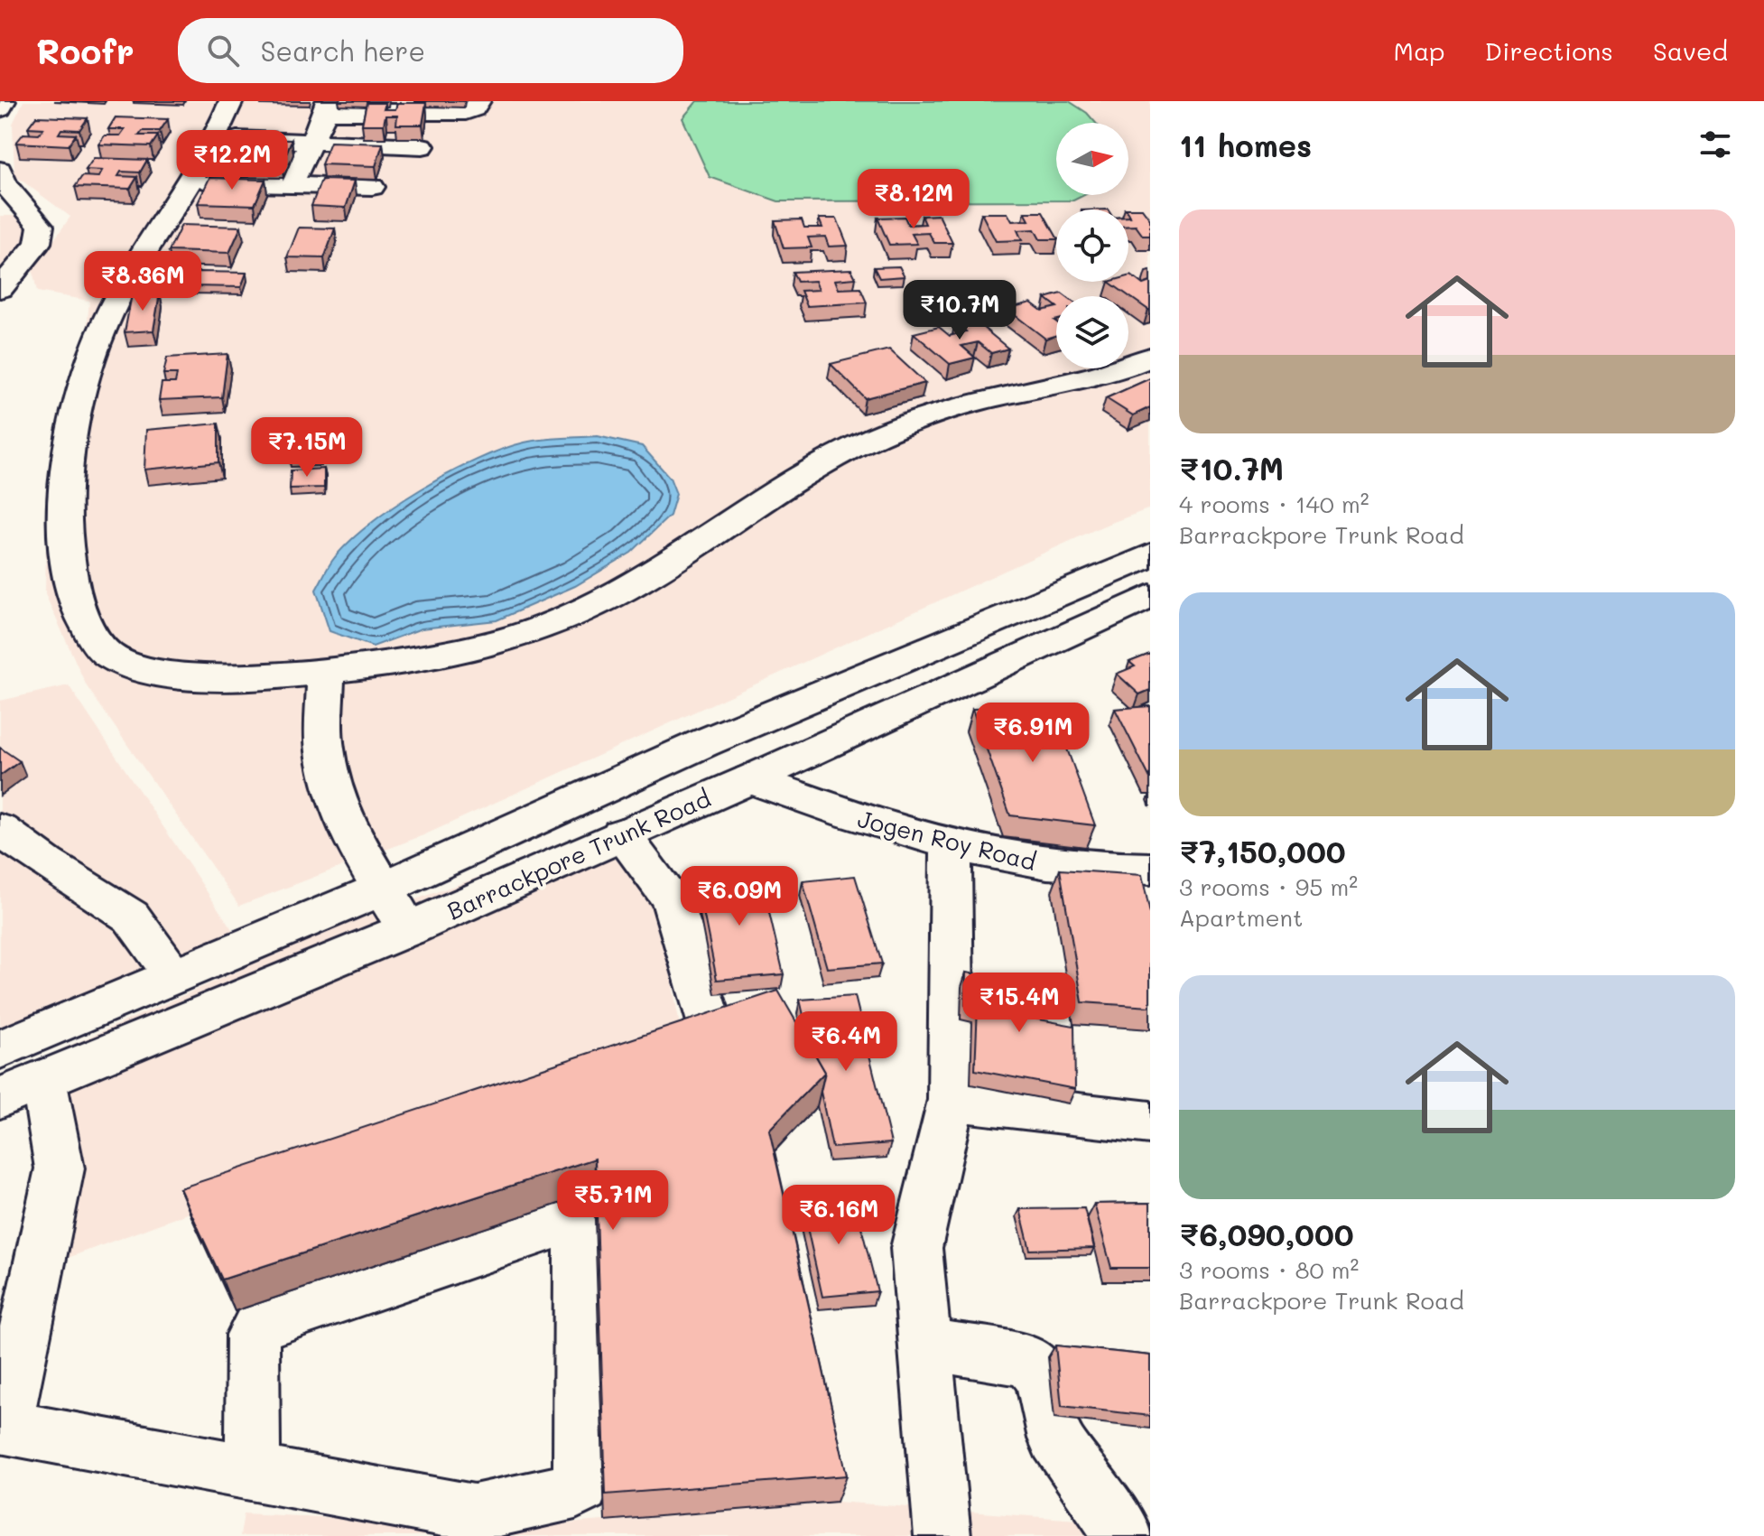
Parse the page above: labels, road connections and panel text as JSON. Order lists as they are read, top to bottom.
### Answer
{
  "streets": {
    "street": ["Jogen Roy Road", "Barrackpore Trunk Road"]
  },
  "crossings": [
    ["Jogen Roy Road", "Barrackpore Trunk Road"]
  ],
  "north": "right",
  "page": {
    "header": "Roofr",
    "search": "Search here",
    "nav": ["Map", "Directions", "Saved"],
    "heading": "11 homes",
    "price": [
      "₹12.2M",
      "₹8.12M",
      "₹8.36M",
      "₹10.7M",
      "₹7.15M",
      "₹6.91M",
      "₹6.09M",
      "₹15.4M",
      "₹6.4M",
      "₹5.71M",
      "₹6.16M"
    ],
    "list": [
      {
        "name": "₹10.7M",
        "note": "4 rooms · 140 m² · Barrackpore Trunk Road"
      },
      {
        "name": "₹7,150,000",
        "note": "3 rooms · 95 m² · Apartment"
      },
      {
        "name": "₹6,090,000",
        "note": "3 rooms · 80 m² · Barrackpore Trunk Road"
      }
    ]
  }
}
